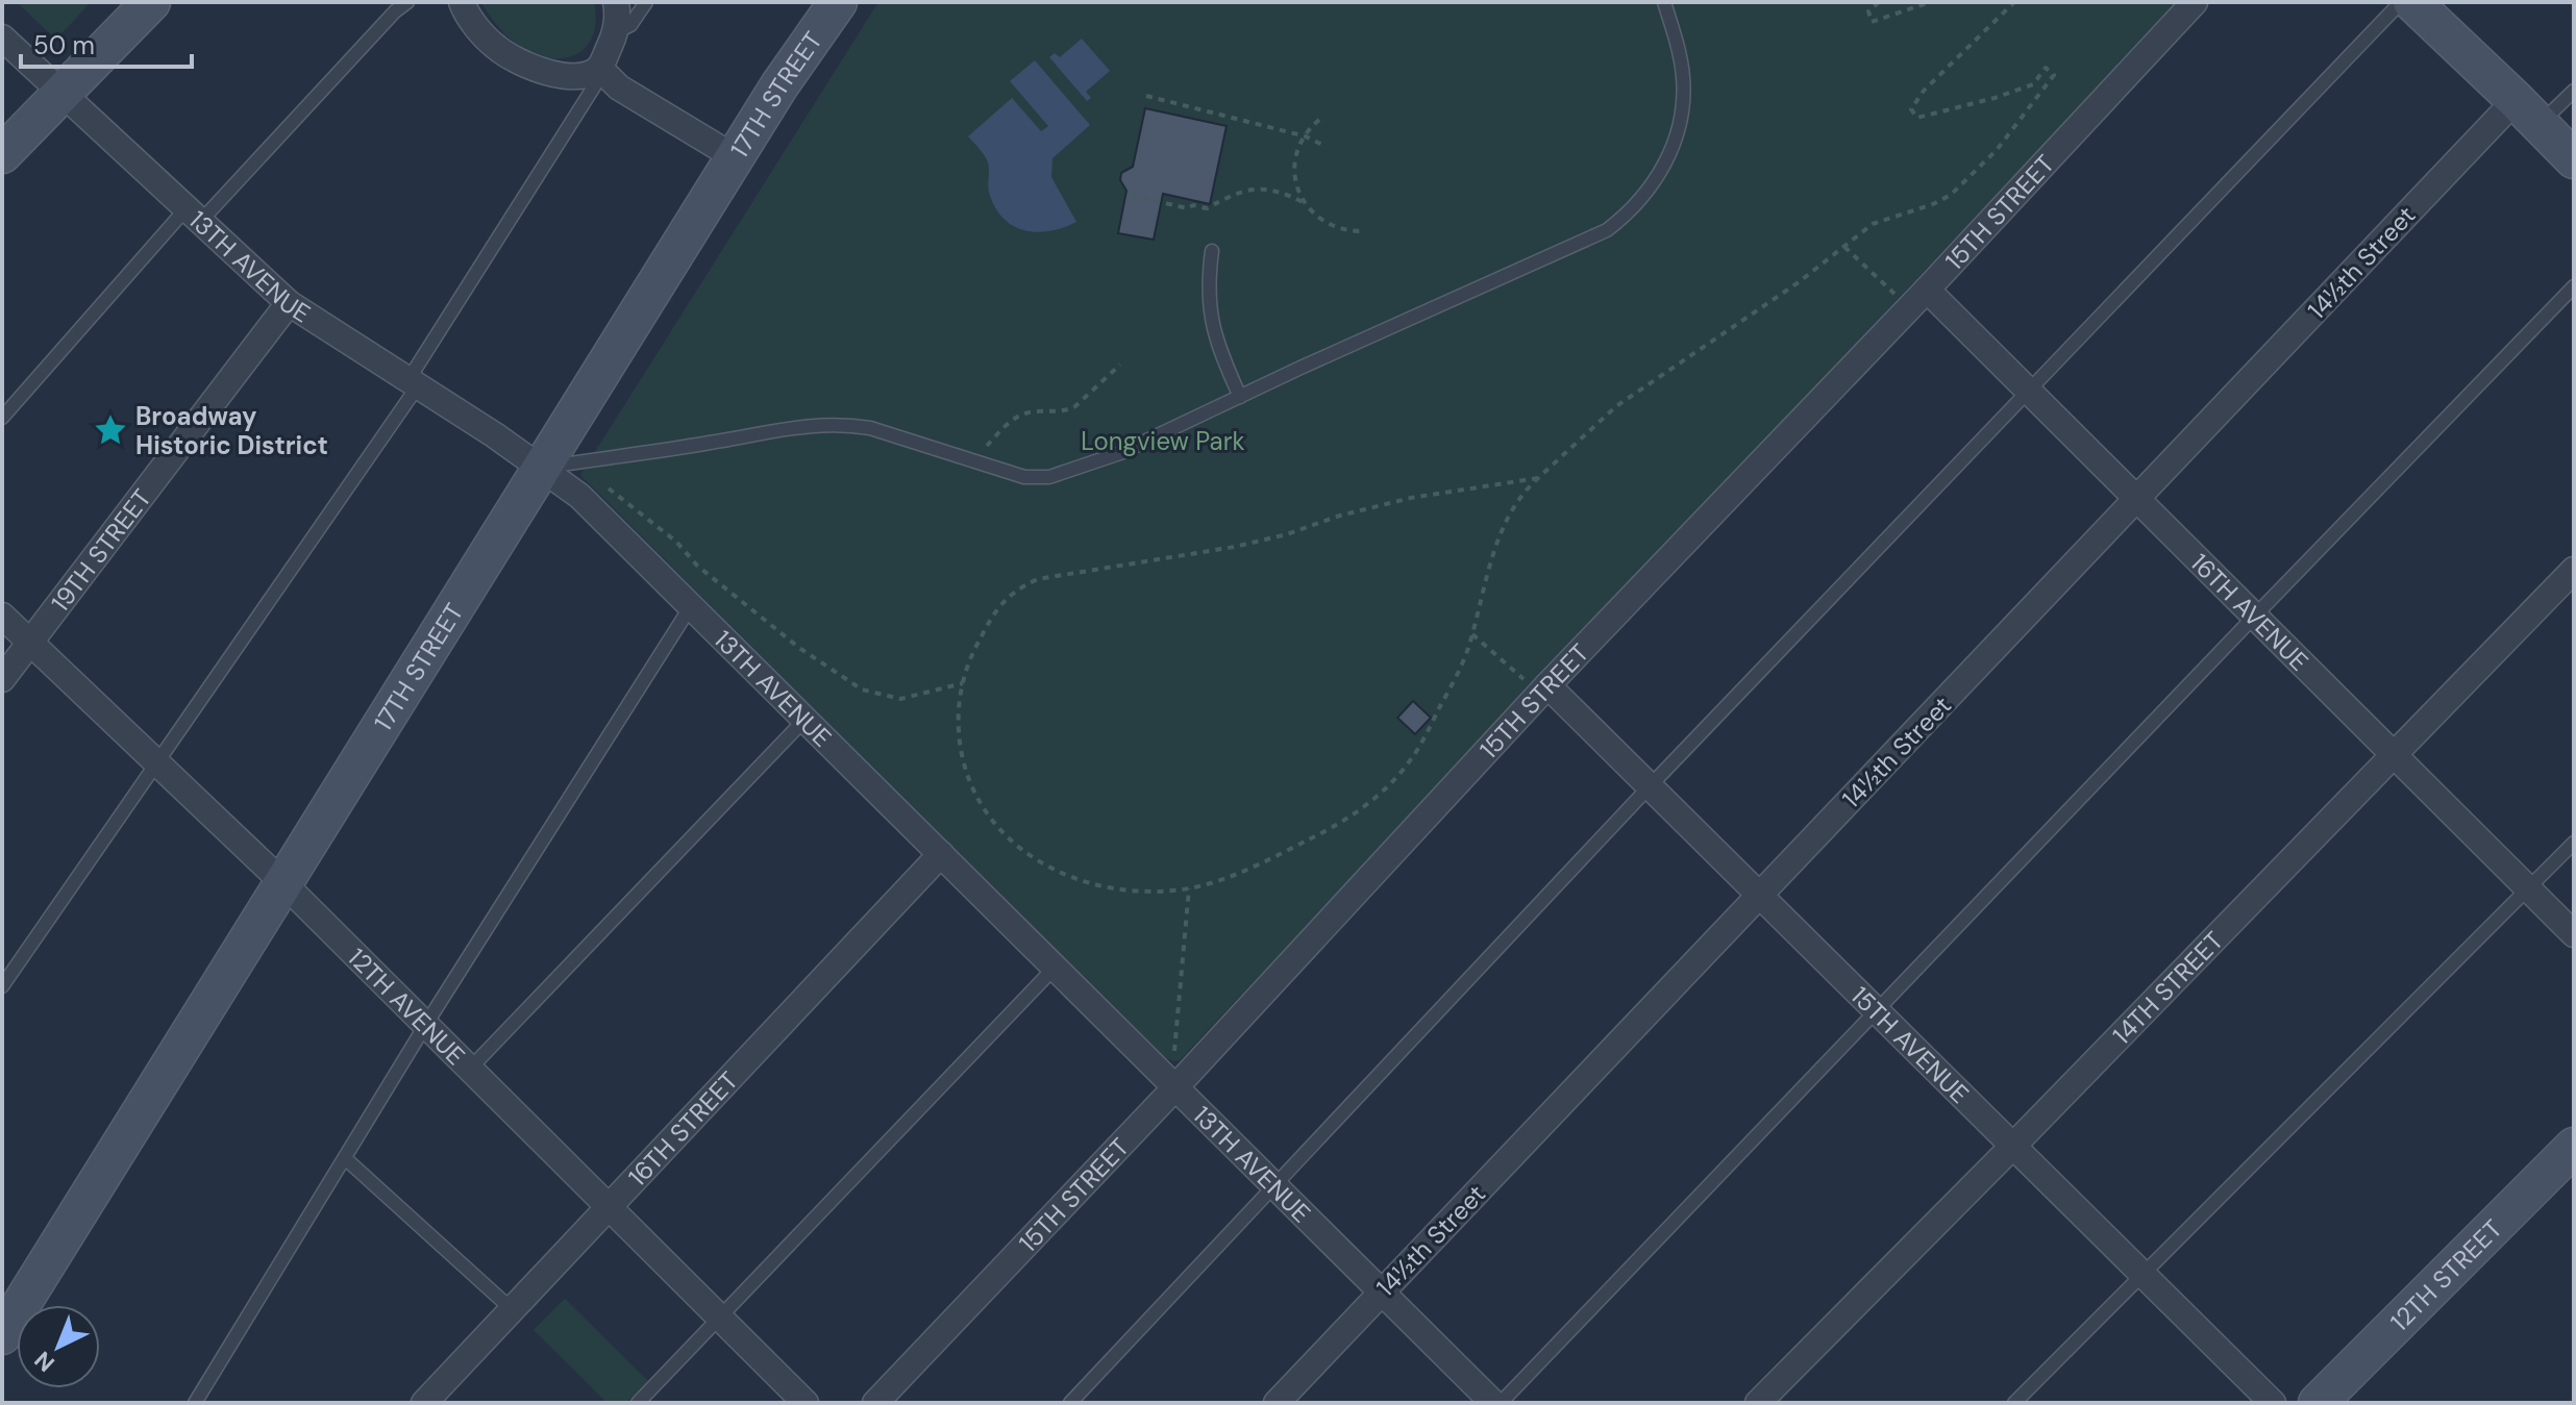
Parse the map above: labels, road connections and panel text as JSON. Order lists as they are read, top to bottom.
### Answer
{
  "streets": {
    "street": [
      "17TH STREET",
      "15TH STREET",
      "14½th Street",
      "13TH AVENUE",
      "19TH STREET",
      "16TH AVENUE",
      "14TH STREET",
      "12TH AVENUE",
      "15TH AVENUE",
      "16TH STREET",
      "12TH STREET"
    ]
  },
  "crossings": [
    ["17TH STREET", "13TH AVENUE"],
    ["17TH STREET", "12TH AVENUE"],
    ["15TH STREET", "13TH AVENUE"],
    ["15TH STREET", "16TH AVENUE"],
    ["15TH STREET", "15TH AVENUE"],
    ["14½th Street", "13TH AVENUE"],
    ["14½th Street", "16TH AVENUE"],
    ["14½th Street", "15TH AVENUE"],
    ["13TH AVENUE", "19TH STREET"],
    ["13TH AVENUE", "16TH STREET"],
    ["19TH STREET", "12TH AVENUE"],
    ["16TH AVENUE", "14TH STREET"],
    ["14TH STREET", "15TH AVENUE"],
    ["12TH AVENUE", "16TH STREET"]
  ],
  "parks": ["Longview Park"],
  "places": {
    "place": ["Broadway Historic District"]
  },
  "scale_bar": "50 m",
  "north": "bottom left"
}
